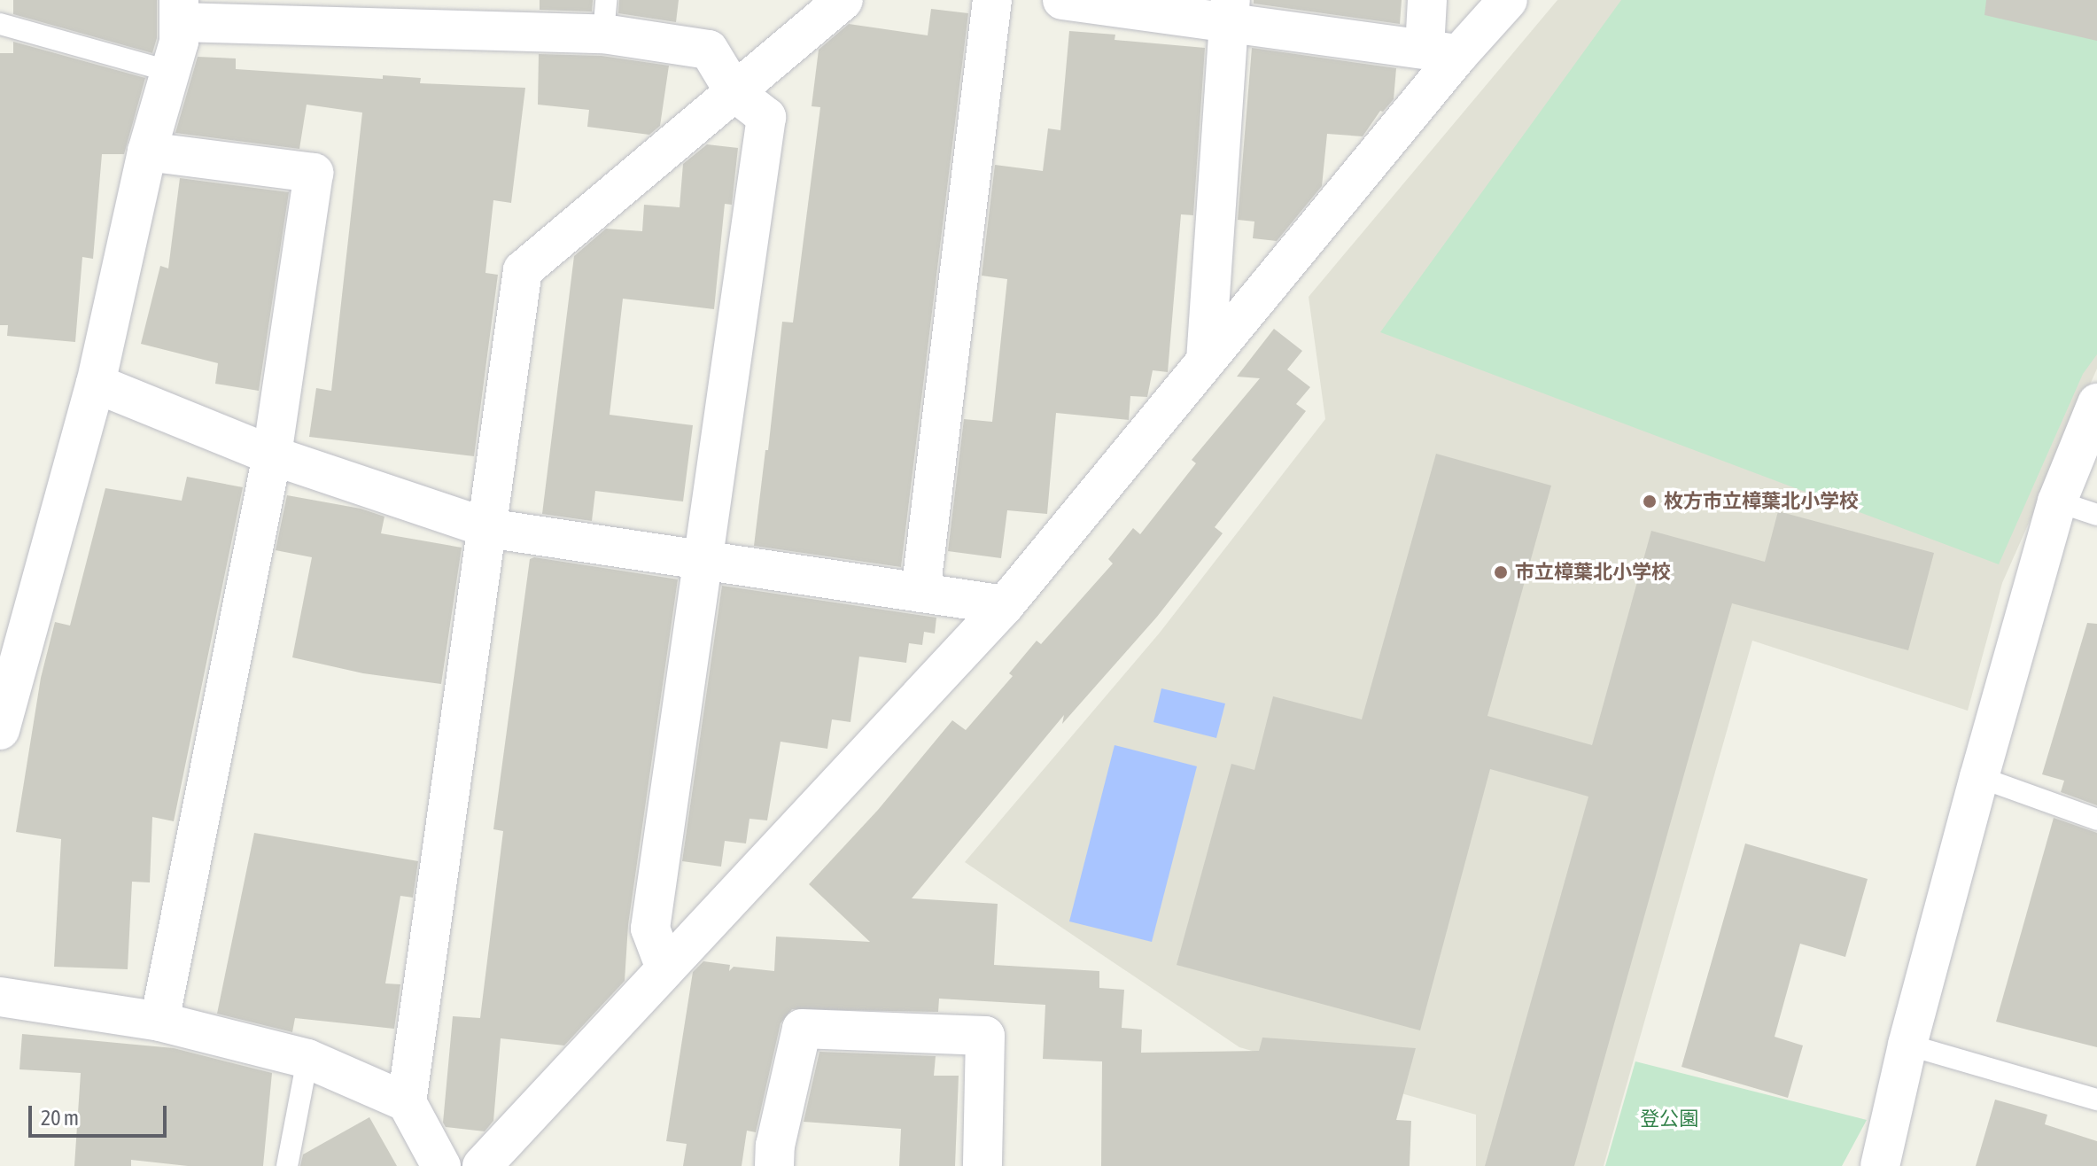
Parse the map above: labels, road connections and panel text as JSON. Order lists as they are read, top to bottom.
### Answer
{
  "parks": ["登公園"],
  "places": ["枚方市立樟葉北小学校", "市立樟葉北小学校"],
  "scale_bar": "20 m"
}
